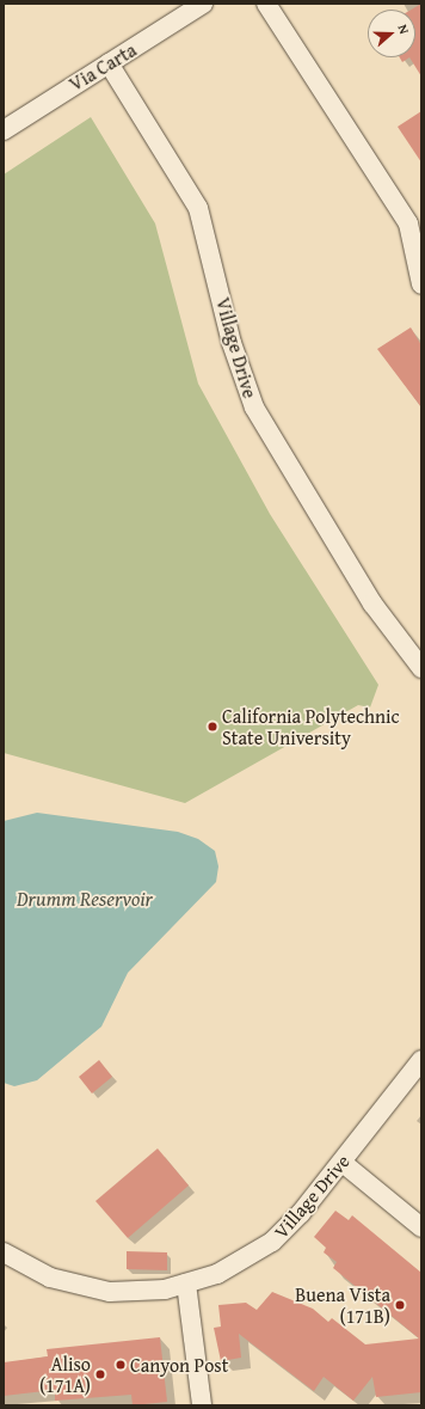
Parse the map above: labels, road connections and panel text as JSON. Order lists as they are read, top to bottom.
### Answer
{
  "streets": {
    "street": ["Via Carta", "Village Drive"]
  },
  "crossings": [
    ["Via Carta", "Village Drive"]
  ],
  "water": ["Drumm Reservoir"],
  "places": [
    "California Polytechnic State University",
    "Buena Vista (171B)",
    "Canyon Post",
    "Aliso (171A)"
  ],
  "north": "right"
}
